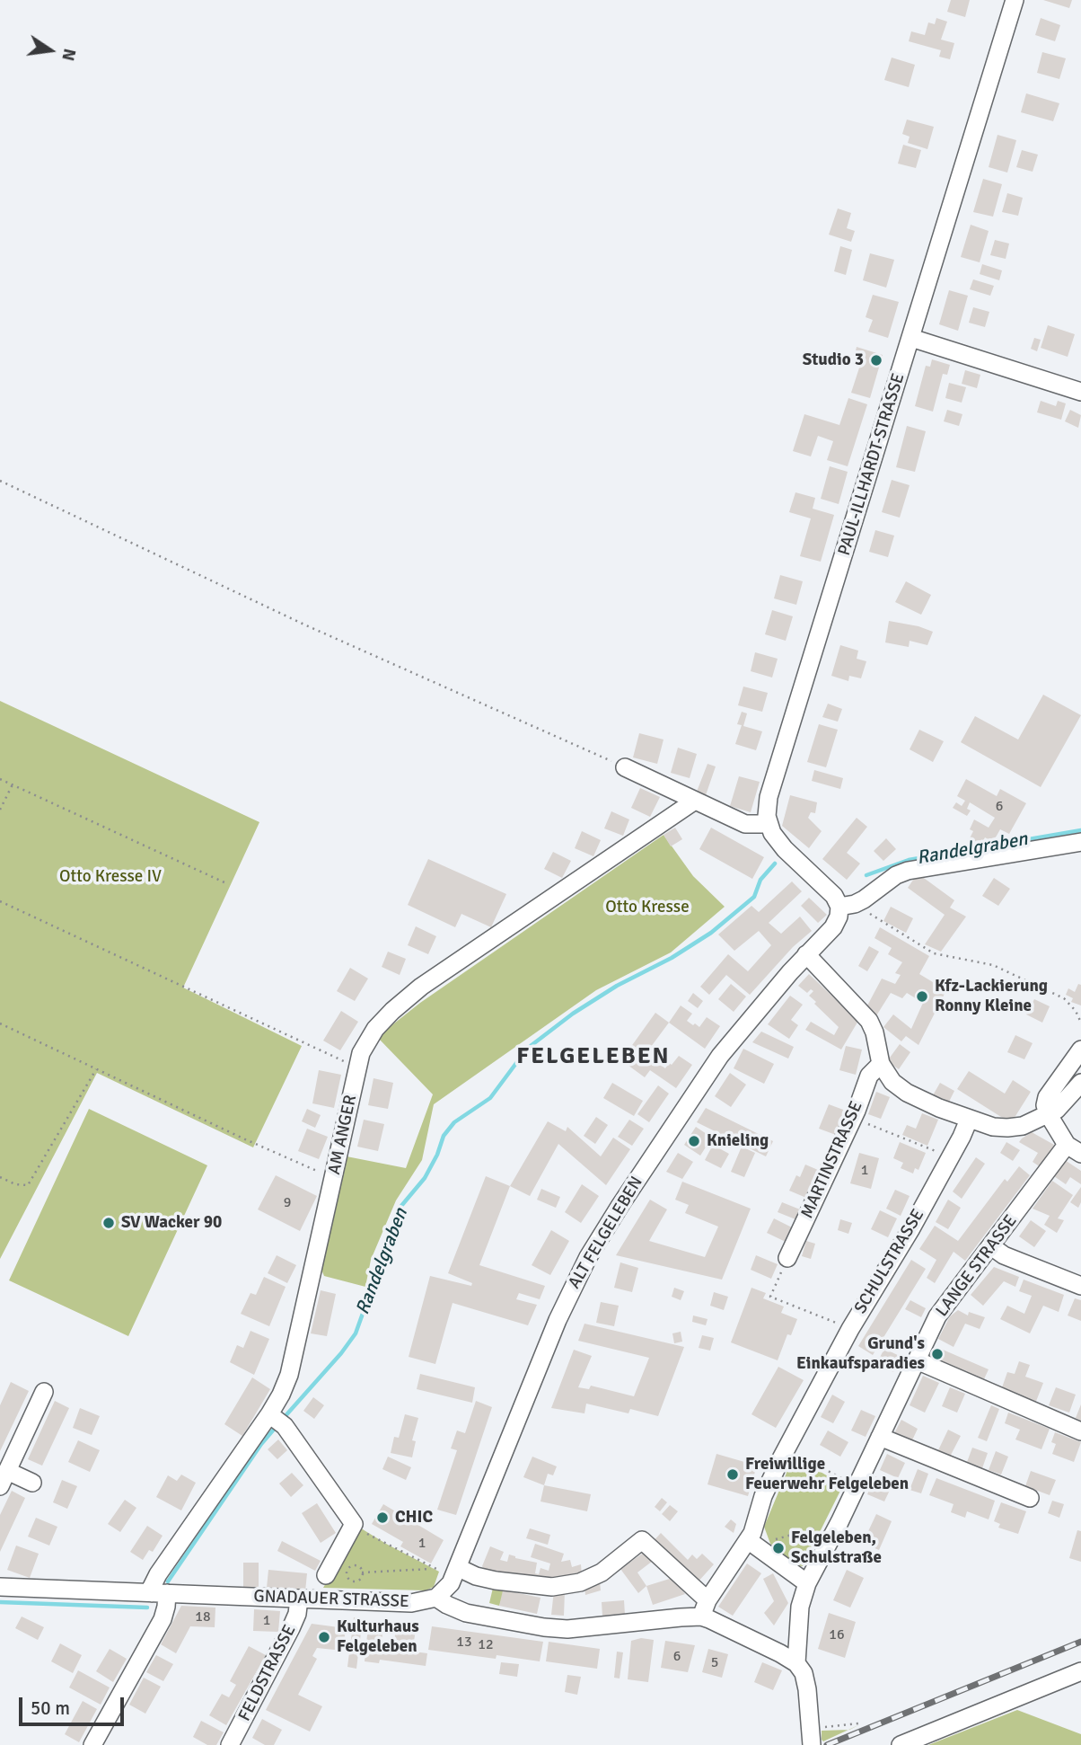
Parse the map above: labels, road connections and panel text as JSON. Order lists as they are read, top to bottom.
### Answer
{
  "streets": {
    "street": [
      "PAUL-ILLHARDT-STRASSE",
      "AM ANGER",
      "MARTINSTRASSE",
      "ALT FELGELEBEN",
      "SCHULSTRASSE",
      "LANGE STRASSE",
      "GNADAUER STRASSE",
      "FELDSTRASSE"
    ]
  },
  "crossings": [
    ["AM ANGER", "GNADAUER STRASSE"],
    ["ALT FELGELEBEN", "GNADAUER STRASSE"],
    ["GNADAUER STRASSE", "FELDSTRASSE"]
  ],
  "districts": ["FELGELEBEN"],
  "water": ["Randelgraben"],
  "parks": ["Otto Kresse IV", "Otto Kresse"],
  "places": [
    "Studio 3",
    "Kfz-Lackierung Ronny Kleine",
    "Knieling",
    "SV Wacker 90",
    "Grund's Einkaufsparadies",
    "Freiwillige Feuerwehr Felgeleben",
    "CHIC",
    "Felgeleben, Schulstraße",
    "Kulturhaus Felgeleben"
  ],
  "house_numbers": [
    "6",
    "1",
    "9",
    "1",
    "18",
    "1",
    "16",
    "13",
    "12",
    "6",
    "5"
  ],
  "scale_bar": "50 m",
  "north": "right"
}
